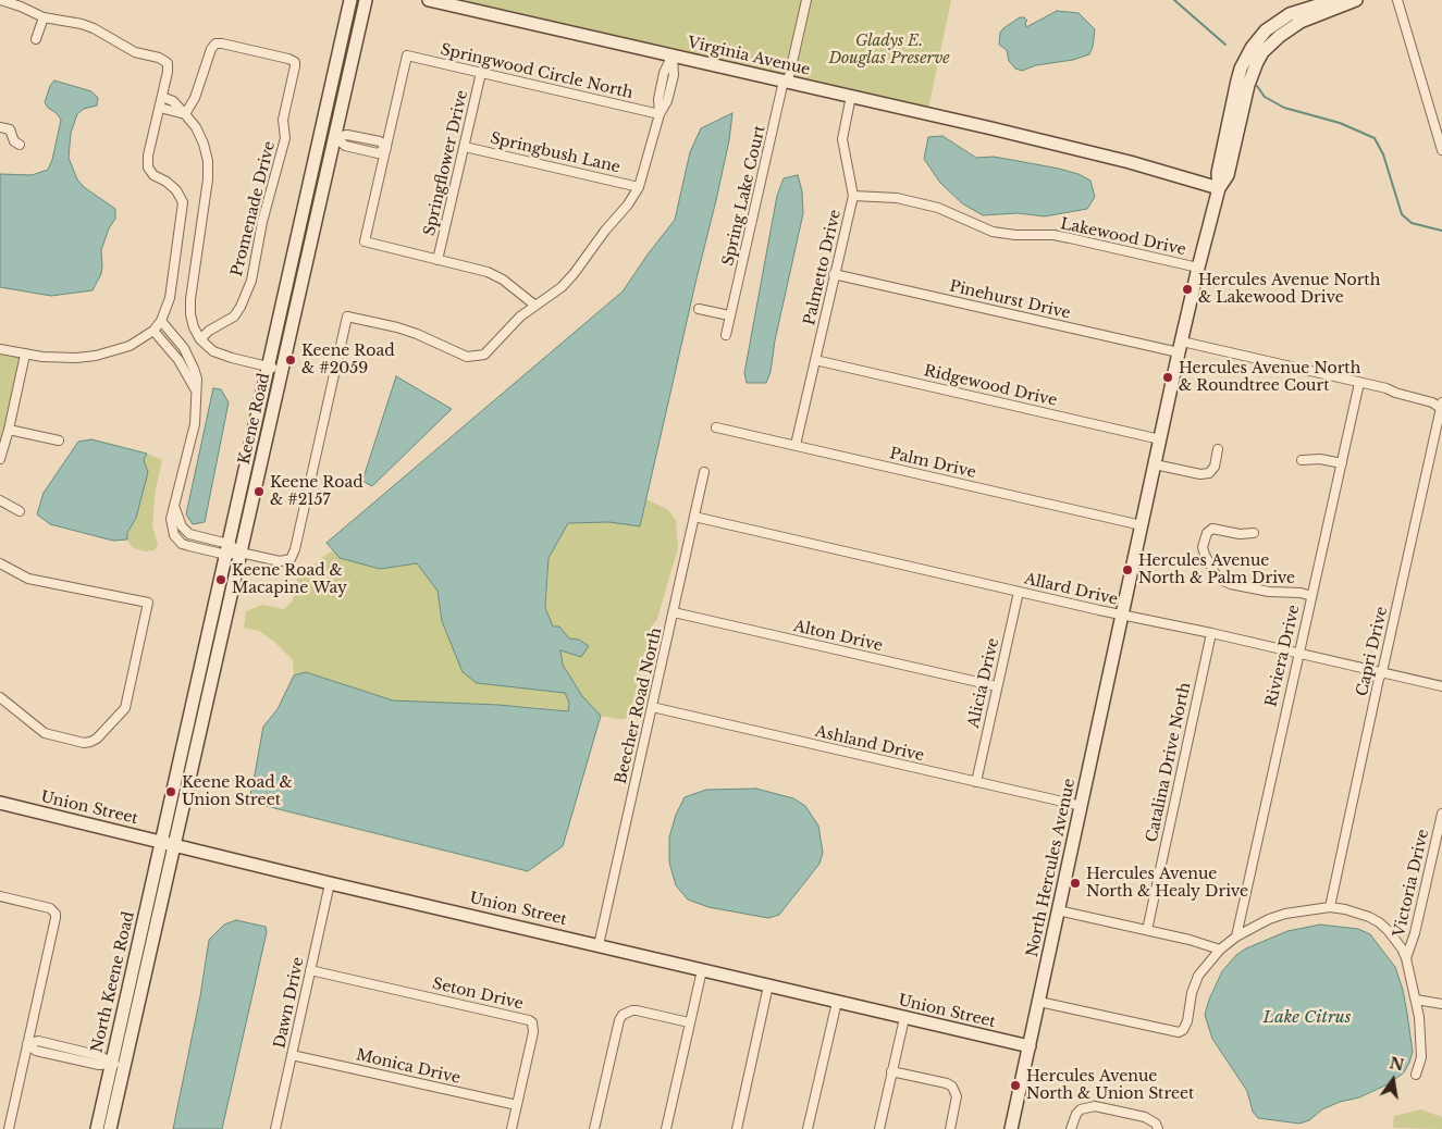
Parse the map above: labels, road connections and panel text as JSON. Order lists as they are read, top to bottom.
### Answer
{
  "streets": {
    "street": [
      "Virginia Avenue",
      "Springwood Circle North",
      "Springbush Lane",
      "Springflower Drive",
      "Spring Lake Court",
      "Promenade Drive",
      "Lakewood Drive",
      "Palmetto Drive",
      "Pinehurst Drive",
      "Ridgewood Drive",
      "Keene Road",
      "Palm Drive",
      "Allard Drive",
      "Alton Drive",
      "Capri Drive",
      "Riviera Drive",
      "Alicia Drive",
      "Beecher Road North",
      "Ashland Drive",
      "Catalina Drive North",
      "Union Street",
      "North Hercules Avenue",
      "Victoria Drive",
      "North Keene Road",
      "Seton Drive",
      "Dawn Drive",
      "Monica Drive"
    ]
  },
  "crossings": [
    ["Virginia Avenue", "Spring Lake Court"],
    ["Virginia Avenue", "Palmetto Drive"],
    ["Virginia Avenue", "North Hercules Avenue"],
    ["Springwood Circle North", "Springflower Drive"],
    ["Springbush Lane", "Springflower Drive"],
    ["Lakewood Drive", "Palmetto Drive"],
    ["Lakewood Drive", "North Hercules Avenue"],
    ["Palmetto Drive", "Pinehurst Drive"],
    ["Palmetto Drive", "Ridgewood Drive"],
    ["Palmetto Drive", "Palm Drive"],
    ["Pinehurst Drive", "Capri Drive"],
    ["Pinehurst Drive", "Riviera Drive"],
    ["Pinehurst Drive", "North Hercules Avenue"],
    ["Ridgewood Drive", "North Hercules Avenue"],
    ["Keene Road", "Union Street"],
    ["Keene Road", "North Keene Road"],
    ["Palm Drive", "North Hercules Avenue"],
    ["Allard Drive", "Capri Drive"],
    ["Allard Drive", "Riviera Drive"],
    ["Allard Drive", "Alicia Drive"],
    ["Allard Drive", "Beecher Road North"],
    ["Allard Drive", "Catalina Drive North"],
    ["Allard Drive", "North Hercules Avenue"],
    ["Alton Drive", "Alicia Drive"],
    ["Alton Drive", "Beecher Road North"],
    ["Alicia Drive", "Ashland Drive"],
    ["Beecher Road North", "Ashland Drive"],
    ["Beecher Road North", "Union Street"],
    ["Ashland Drive", "North Hercules Avenue"],
    ["Union Street", "North Hercules Avenue"],
    ["Union Street", "North Keene Road"],
    ["Union Street", "Dawn Drive"],
    ["Seton Drive", "Dawn Drive"],
    ["Seton Drive", "Monica Drive"],
    ["Dawn Drive", "Monica Drive"]
  ],
  "water": ["Lake Citrus"],
  "parks": ["Gladys E. Douglas Preserve"],
  "places": [
    "Hercules Avenue North & Lakewood Drive",
    "Keene Road & #2059",
    "Hercules Avenue North & Roundtree Court",
    "Keene Road & #2157",
    "Hercules Avenue North & Palm Drive",
    "Keene Road & Macapine Way",
    "Keene Road & Union Street",
    "Hercules Avenue North & Healy Drive",
    "Hercules Avenue North & Union Street"
  ],
  "north": "top"
}
